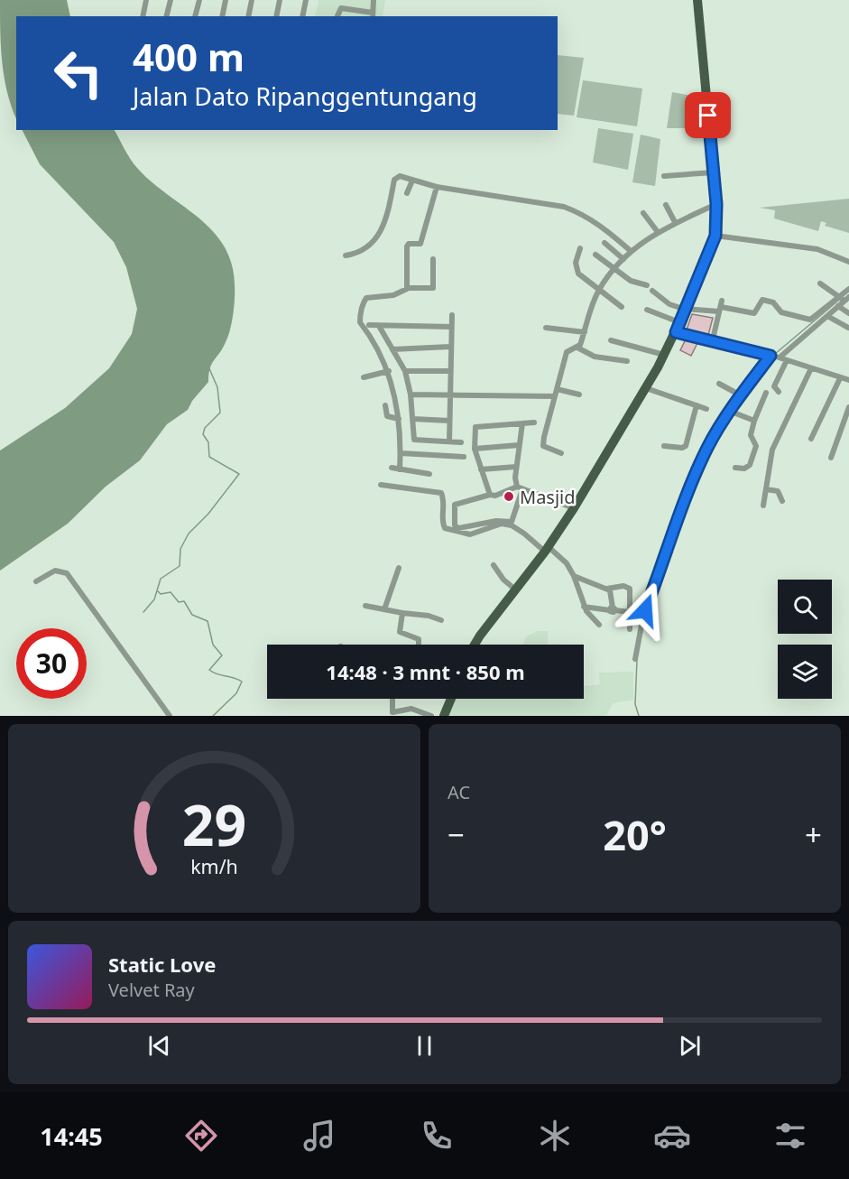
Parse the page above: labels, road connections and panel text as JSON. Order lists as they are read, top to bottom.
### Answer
{
  "places": ["Masjid"],
  "page": {
    "turn": ["400 m", "Jalan Dato Ripanggentungang"],
    "limit": "30",
    "trip": "14:48 · 3 mnt · 850 m",
    "tile": "AC",
    "heat": ["−", "20°", "+"],
    "song": ["Static Love", "Velvet Ray"],
    "tabs": "14:45",
    "gauge": ["29", "km/h"]
  }
}
